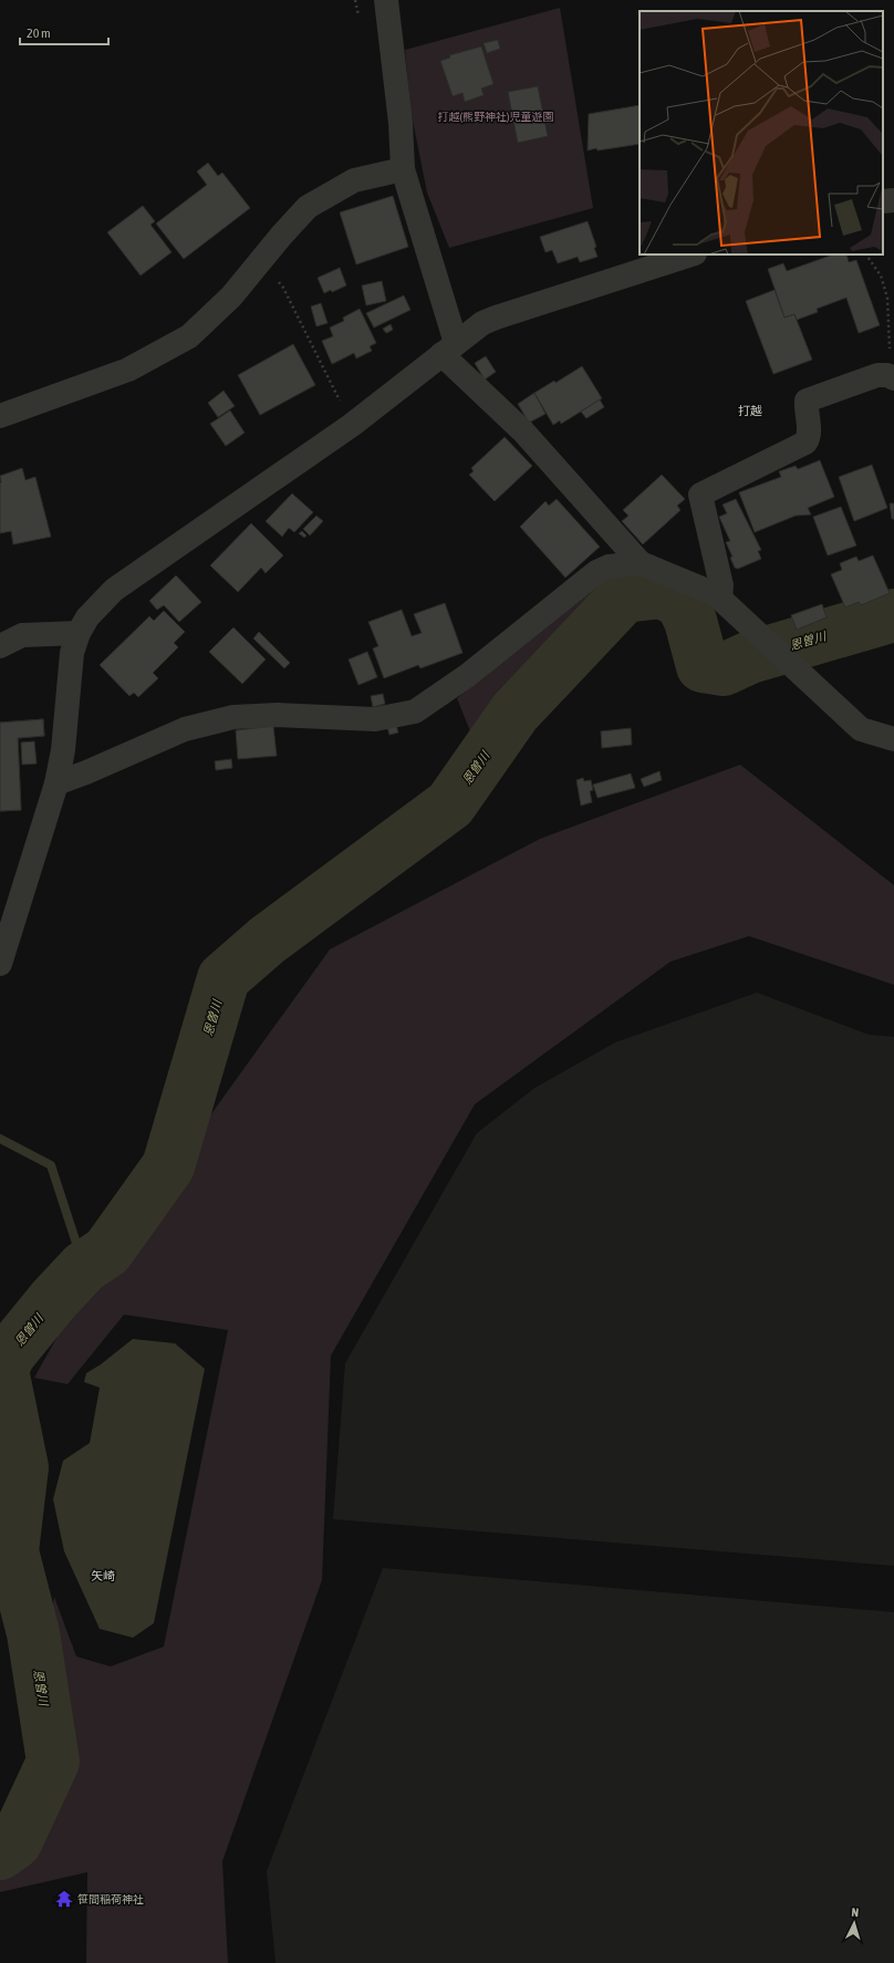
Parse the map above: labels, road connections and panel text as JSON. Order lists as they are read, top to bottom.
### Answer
{
  "districts": ["打越", "矢崎"],
  "water": ["恩曽川"],
  "parks": ["打越(熊野神社)児童遊園"],
  "places": {
    "temple": ["笹間稲荷神社"]
  },
  "scale_bar": "20 m",
  "north": "top"
}
